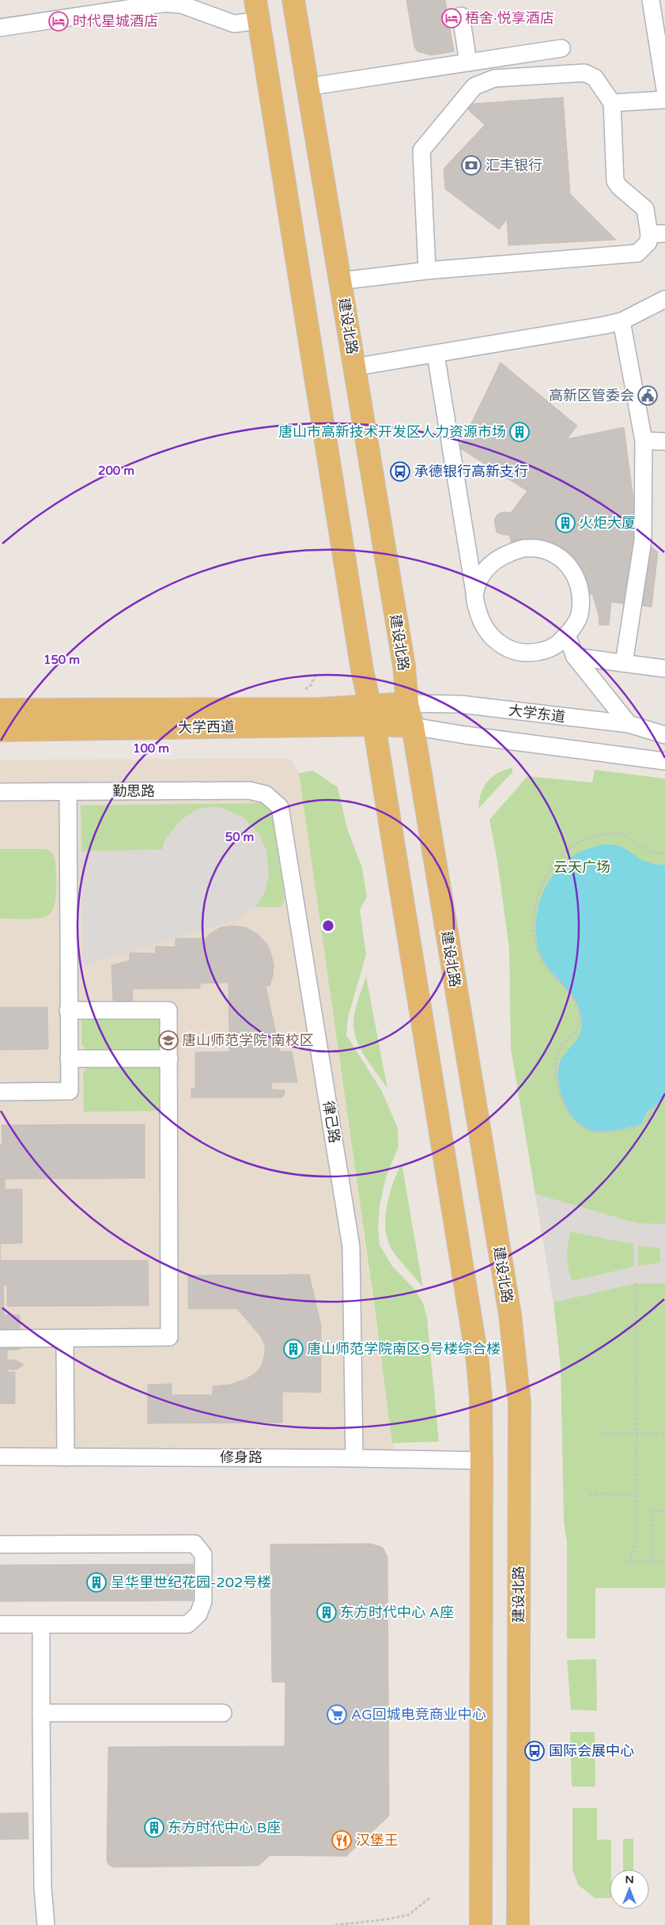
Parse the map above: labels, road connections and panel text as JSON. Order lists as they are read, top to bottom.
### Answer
{
  "streets": {
    "main road": ["建设北路", "大学西道"],
    "street": [
      "大学东道",
      "勤思路",
      "律己路",
      "修身路"
    ]
  },
  "crossings": [
    ["建设北路", "大学东道"],
    ["建设北路", "大学西道"],
    ["大学东道", "大学西道"],
    ["勤思路", "律己路"],
    ["律己路", "修身路"]
  ],
  "parks": ["云天广场"],
  "places": {
    "hotel": ["梧舍·悦享酒店", "时代星城酒店"],
    "bank": ["汇丰银行"],
    "public building": ["高新区管委会"],
    "building": [
      "唐山市高新技术开发区人力资源市场",
      "火炬大厦",
      "唐山师范学院南区9号楼综合楼",
      "呈华里世纪花园-202号楼",
      "东方时代中心 A座",
      "东方时代中心 B座"
    ],
    "bus stop": ["承德银行高新支行", "国际会展中心"],
    "school or university": ["唐山师范学院 南校区"],
    "supermarket": ["AG回城电竞商业中心"],
    "restaurant": ["汉堡王"]
  },
  "north": "top",
  "rings": [
    "200 m",
    "150 m",
    "100 m",
    "50 m"
  ]
}
